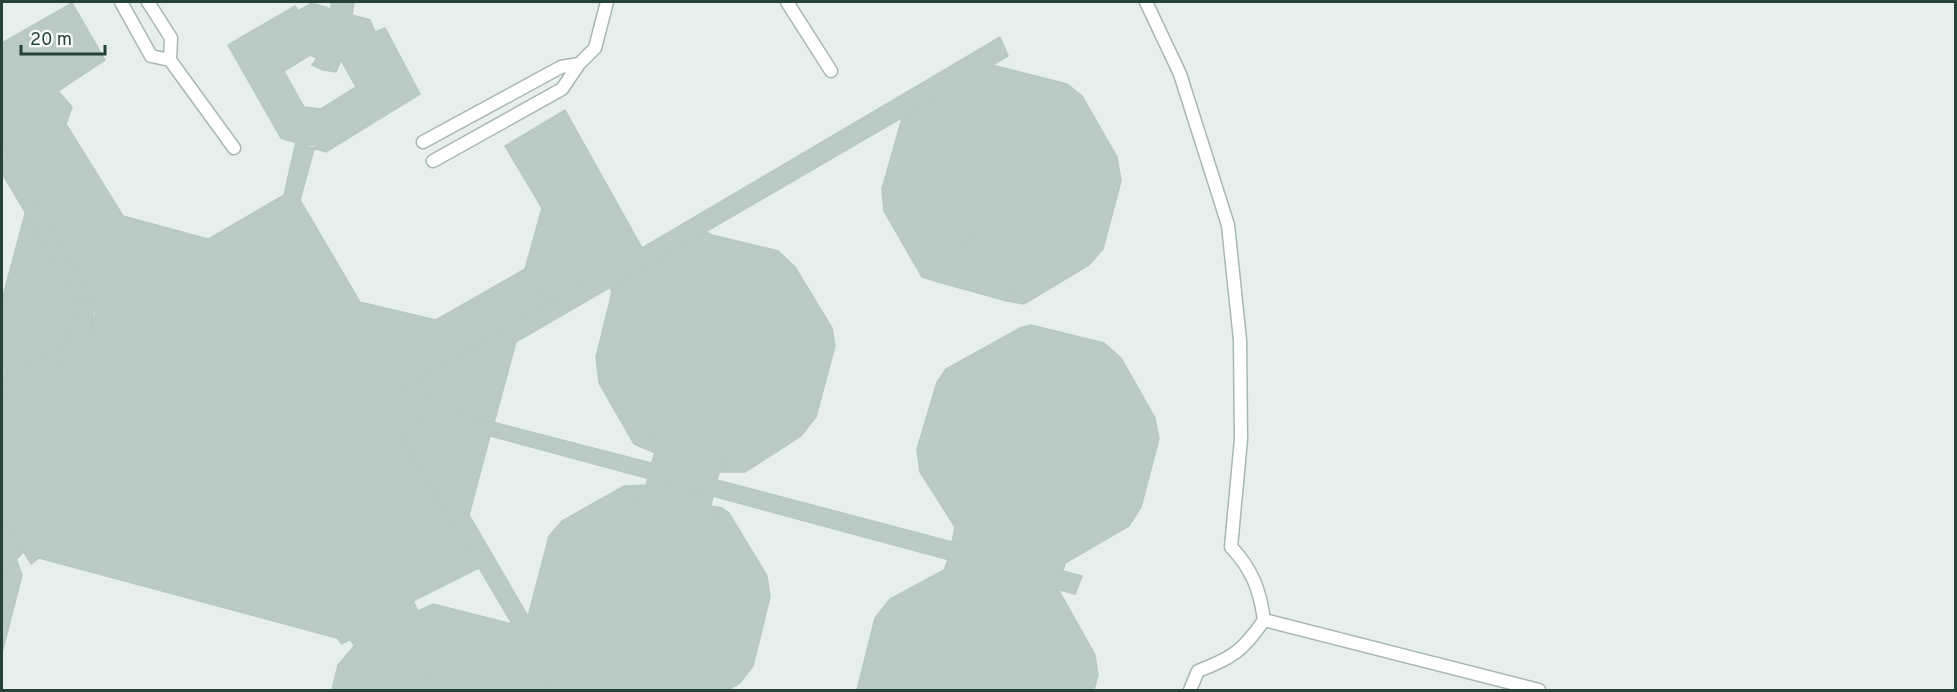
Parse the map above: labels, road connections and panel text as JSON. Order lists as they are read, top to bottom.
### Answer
{
  "scale_bar": "20 m"
}
